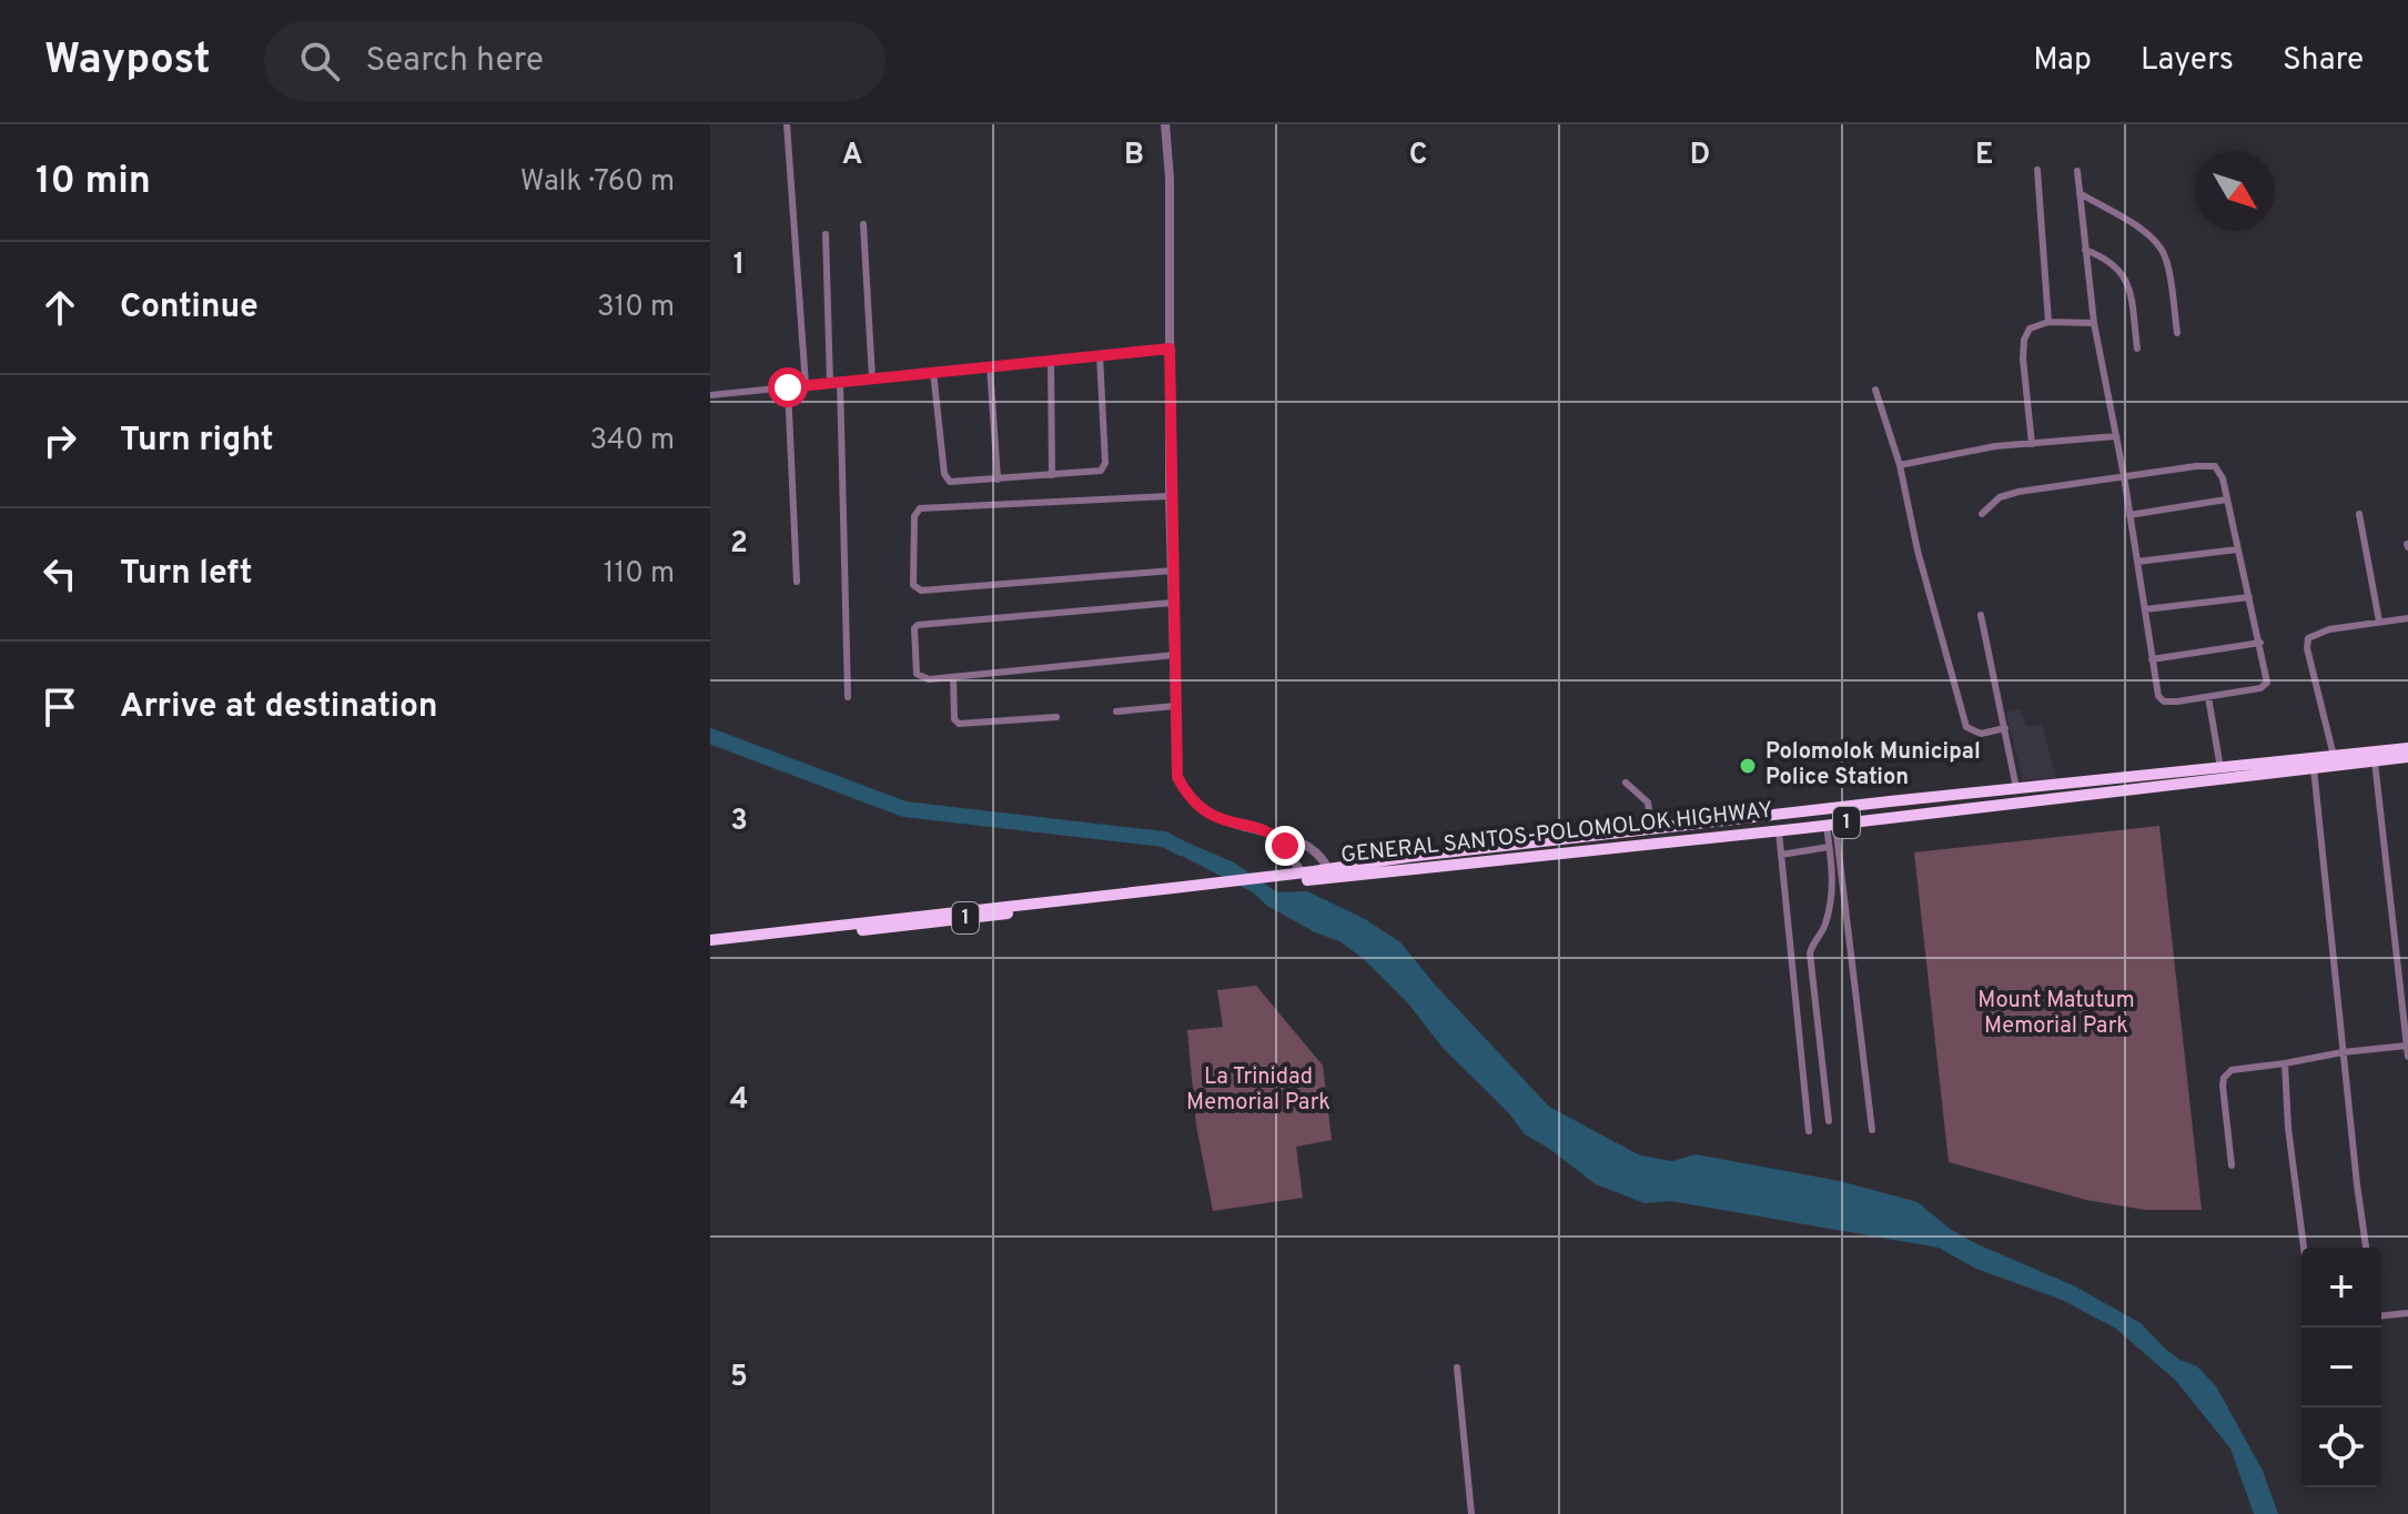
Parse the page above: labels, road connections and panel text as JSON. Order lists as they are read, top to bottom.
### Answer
{
  "streets": {
    "highway": ["1", "GENERAL SANTOS-POLOMOLOK HIGHWAY"]
  },
  "crossings": [
    ["1", "GENERAL SANTOS-POLOMOLOK HIGHWAY"]
  ],
  "parks": ["Mount Matutum Memorial Park", "La Trinidad Memorial Park"],
  "places": ["Polomolok Municipal Police Station"],
  "north": "bottom right",
  "page": {
    "header": "Waypost",
    "search": "Search here",
    "nav": ["Map", "Layers", "Share"],
    "heading": ["10 min", "Walk · 760 m"],
    "list": [
      ["Continue", "310 m"],
      ["Turn right", "340 m"],
      ["Turn left", "110 m"],
      "Arrive at destination"
    ],
    "map_buttons": ["+", "−"]
  },
  "grid": {
    "columns": [
      "A",
      "B",
      "C",
      "D",
      "E"
    ],
    "rows": [
      "1",
      "2",
      "3",
      "4",
      "5"
    ]
  }
}
